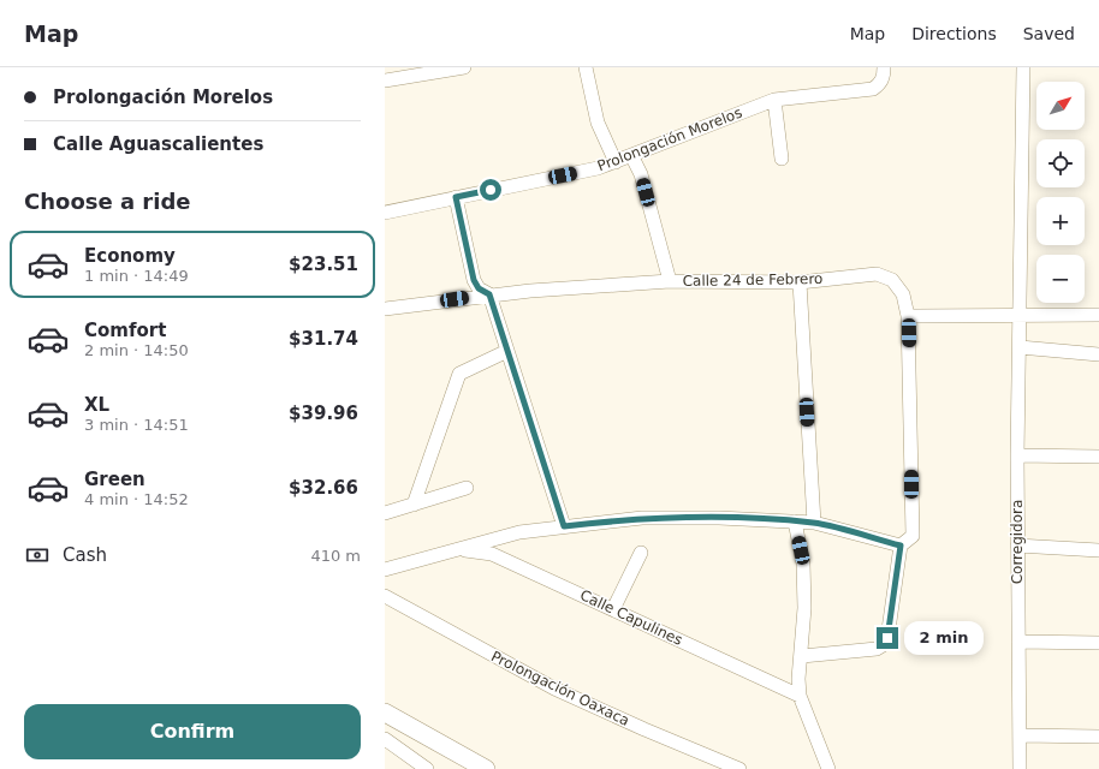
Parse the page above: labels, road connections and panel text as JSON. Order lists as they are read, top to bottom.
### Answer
{
  "streets": {
    "street": [
      "Prolongación Morelos",
      "Calle 24 de Febrero",
      "Corregidora",
      "Calle Capulines",
      "Prolongación Oaxaca"
    ]
  },
  "north": "top right",
  "page": {
    "header": "Map",
    "nav": ["Map", "Directions", "Saved"],
    "banner": ["Prolongación Morelos", "Calle Aguascalientes"],
    "map_buttons": ["+", "−"],
    "heading": "Choose a ride",
    "list": [
      {
        "name": "Economy",
        "note": "1 min · 14:49",
        "value": "$23.51"
      },
      {
        "name": "Comfort",
        "note": "2 min · 14:50",
        "value": "$31.74"
      },
      {
        "name": "XL",
        "note": "3 min · 14:51",
        "value": "$39.96"
      },
      {
        "name": "Green",
        "note": "4 min · 14:52",
        "value": "$32.66"
      }
    ],
    "pay": ["Cash", "410 m"],
    "bubble": "2 min",
    "buttons": "Confirm"
  }
}
